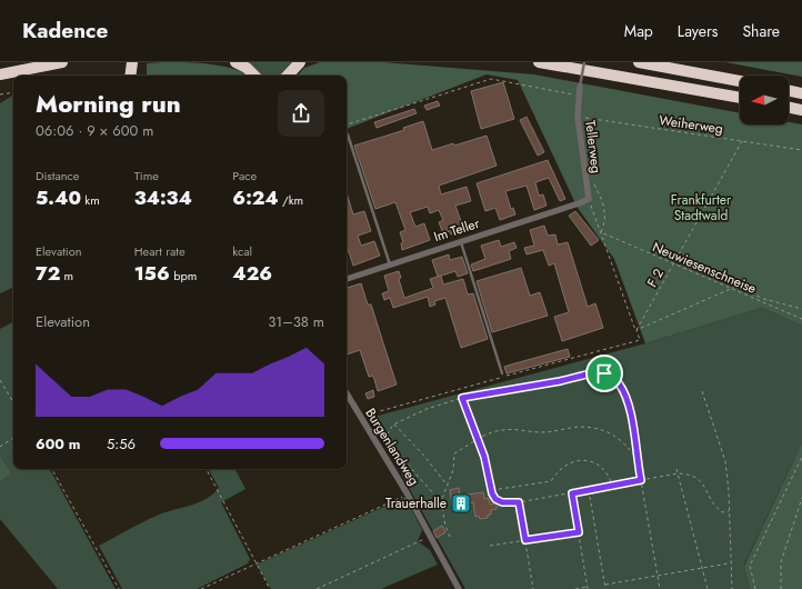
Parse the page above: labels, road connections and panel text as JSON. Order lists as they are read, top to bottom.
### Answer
{
  "streets": {
    "street": ["Tellerweg", "Im Teller", "Burgenlandweg"],
    "path": ["Weiherweg", "Neuwiesenschneise", "F 2"]
  },
  "crossings": [
    ["Weiherweg", "Tellerweg"],
    ["Weiherweg", "F 2"],
    ["Tellerweg", "Im Teller"],
    ["Neuwiesenschneise", "F 2"],
    ["F 2", "Burgenlandweg"]
  ],
  "parks": ["Frankfurter Stadtwald"],
  "places": {
    "building": ["Trauerhalle"]
  },
  "north": "left",
  "page": {
    "header": "Kadence",
    "nav": ["Map", "Layers", "Share"],
    "heading": ["Morning run", "06:06 · 9 × 600 m"],
    "stats": [
      ["Distance", "5.40 km"],
      ["Time", "34:34"],
      ["Pace", "6:24 /km"],
      ["Elevation", "72 m"],
      ["Heart rate", "156 bpm"],
      ["kcal", "426"]
    ],
    "chart": ["Elevation", "31–38 m"],
    "list": [
      {
        "name": "600 m",
        "note": "5:56"
      }
    ]
  }
}
